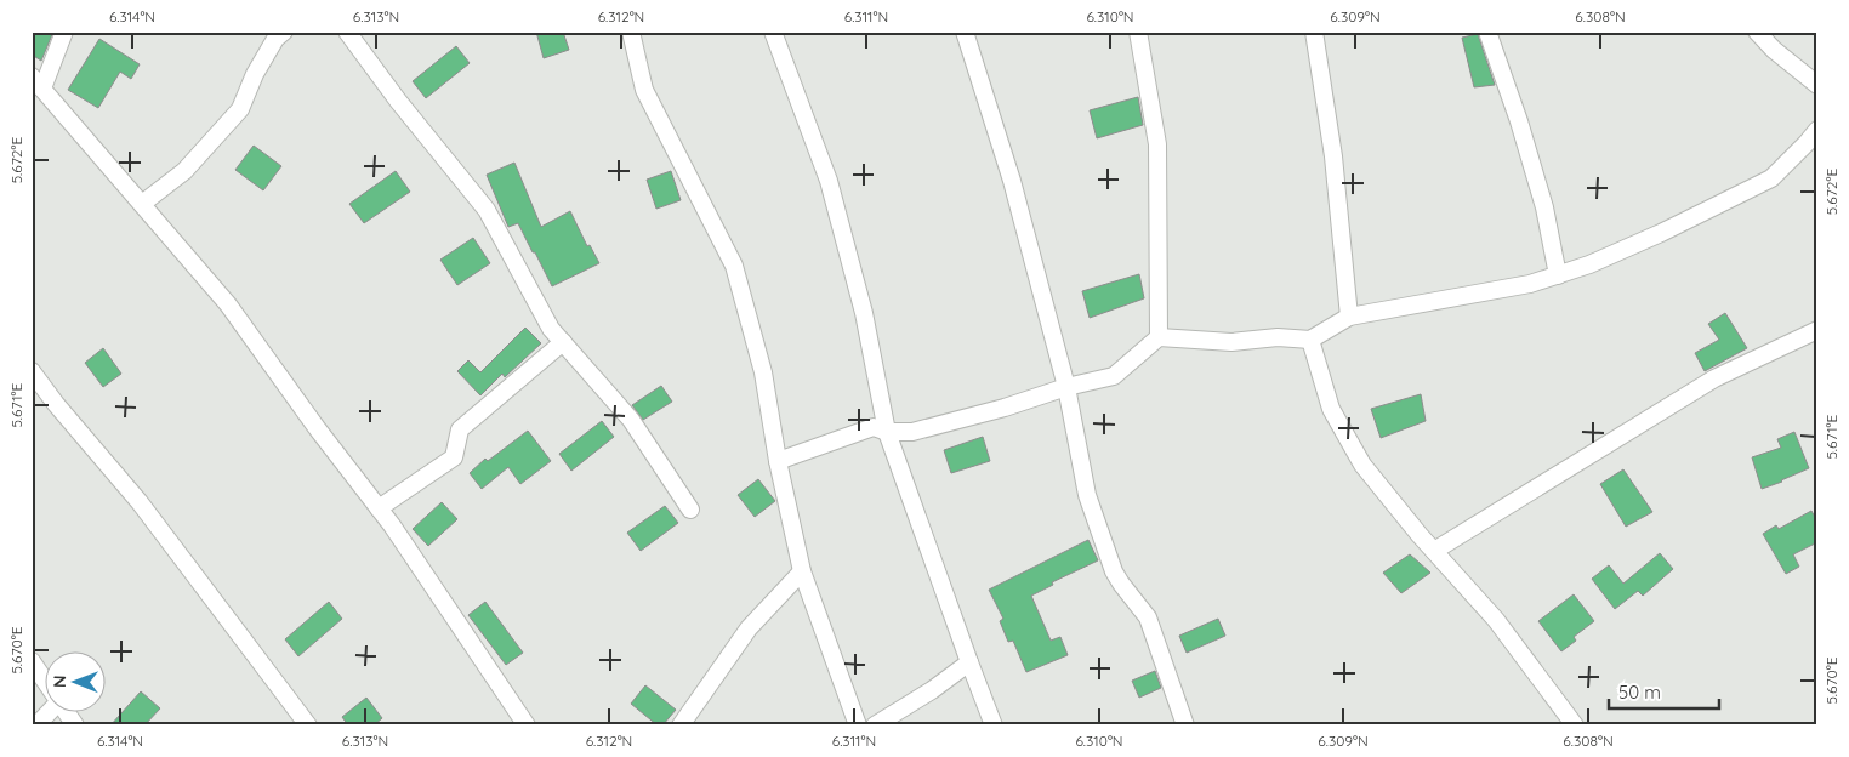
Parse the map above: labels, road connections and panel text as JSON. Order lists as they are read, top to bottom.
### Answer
{
  "scale_bar": "50 m",
  "north": "left",
  "coordinates": [
    "6.314°N",
    "6.313°N",
    "6.312°N",
    "6.311°N",
    "6.310°N",
    "6.309°N",
    "6.308°N",
    "5.672°E",
    "5.671°E",
    "5.670°E"
  ]
}
